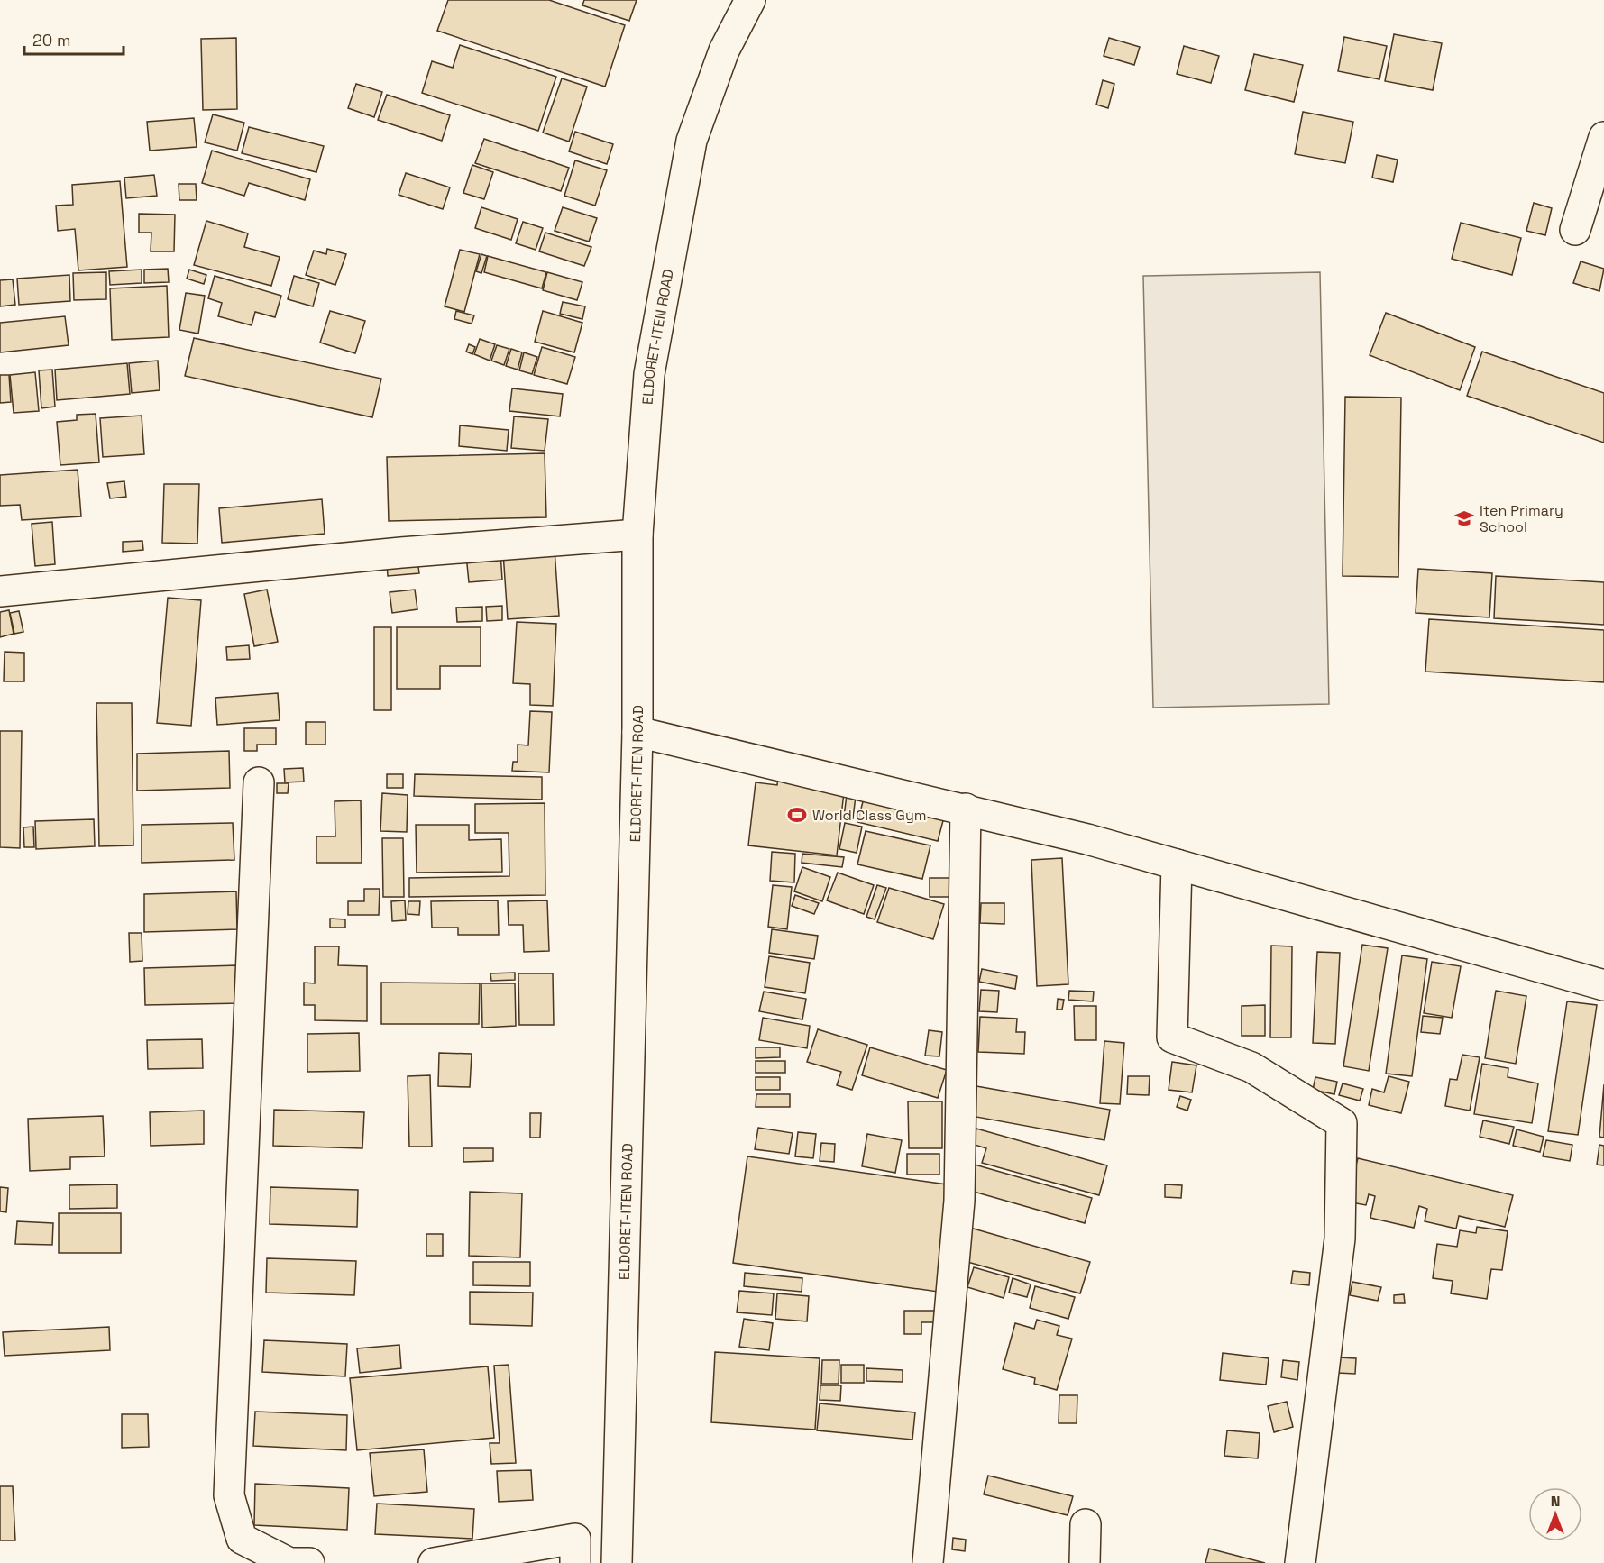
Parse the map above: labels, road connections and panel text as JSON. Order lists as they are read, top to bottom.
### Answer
{
  "streets": {
    "street": ["ELDORET-ITEN ROAD"]
  },
  "places": {
    "school or university": ["Iten Primary School"],
    "sports": ["World Class Gym"]
  },
  "scale_bar": "20 m",
  "north": "top"
}
